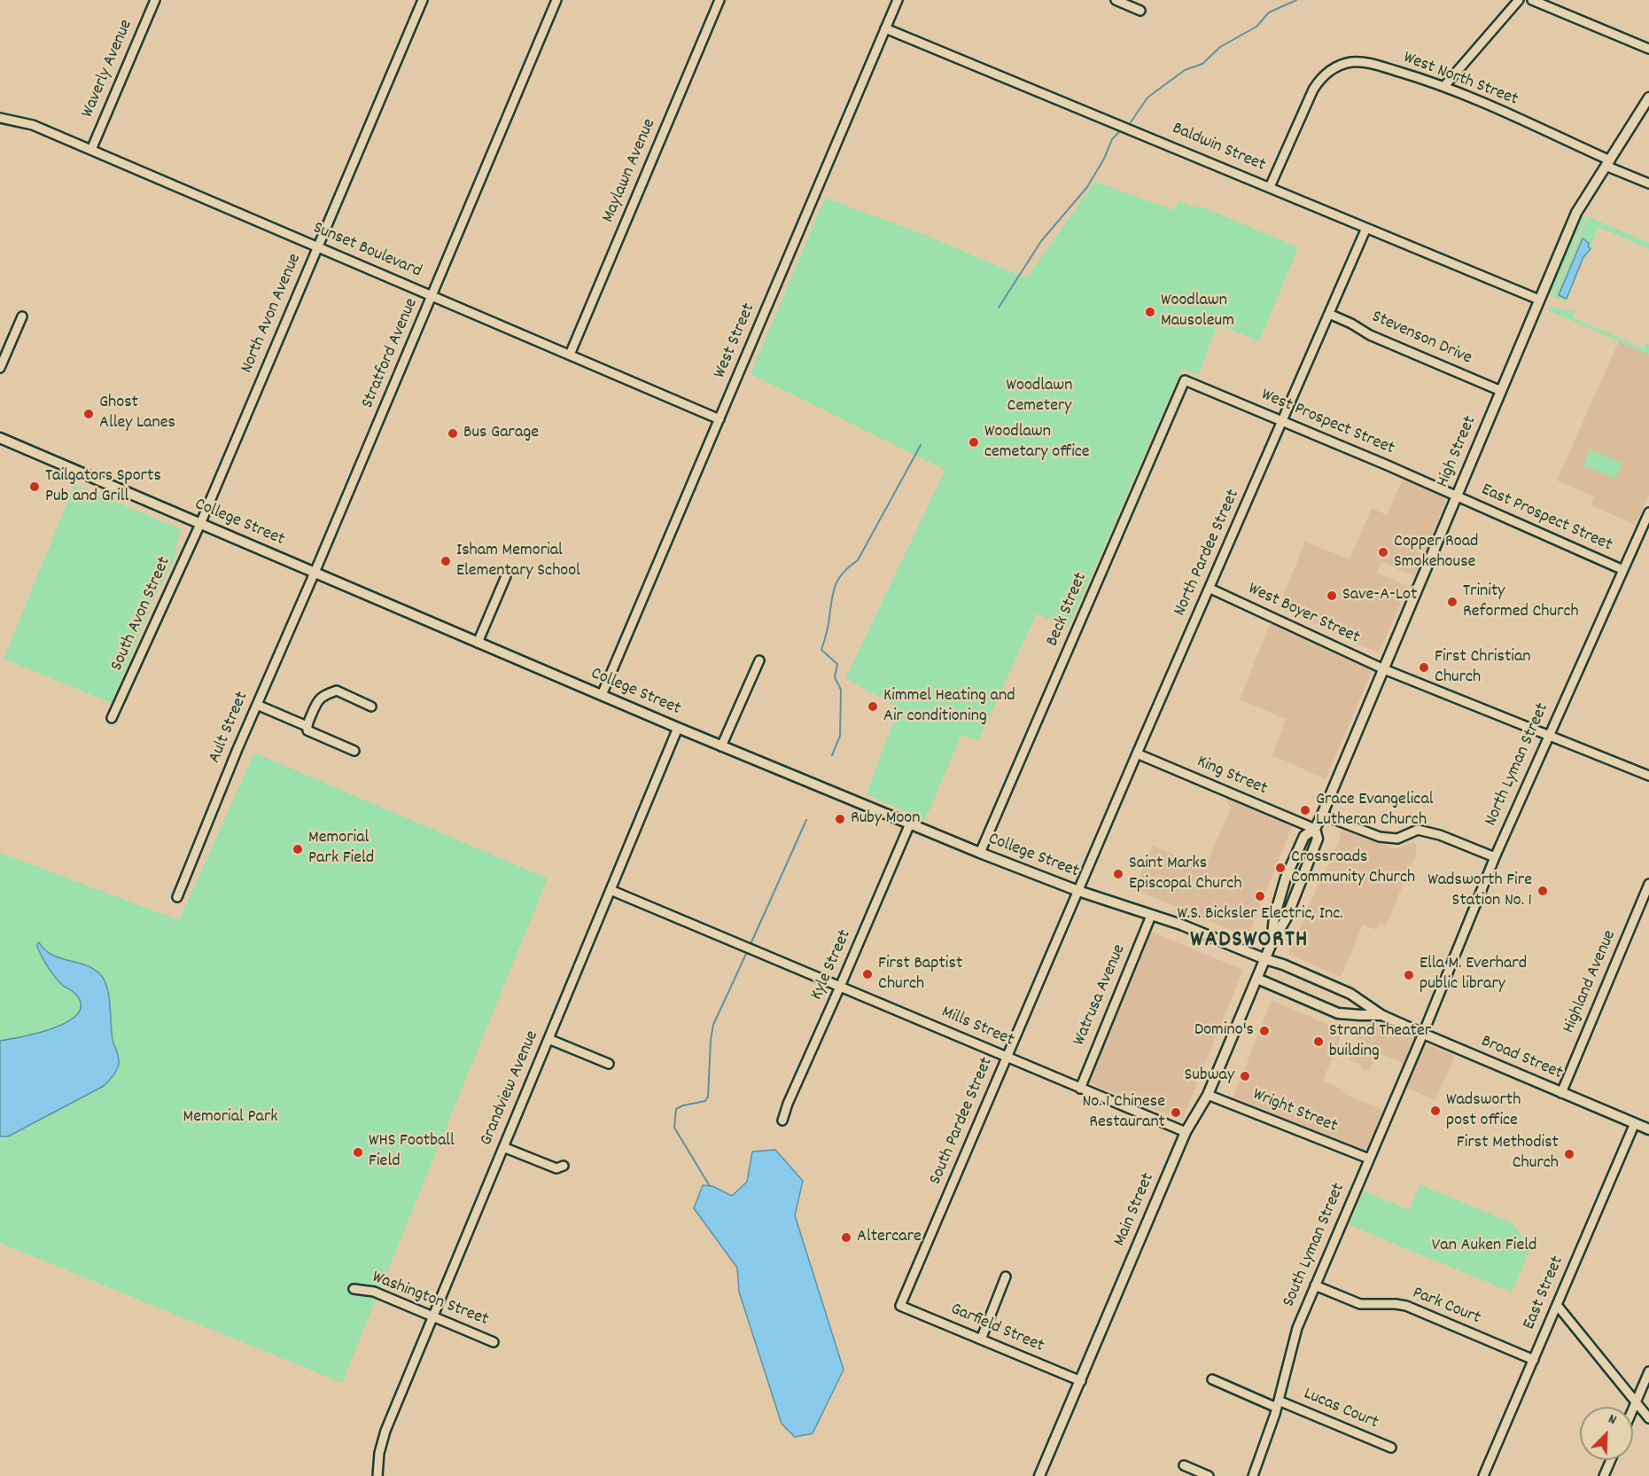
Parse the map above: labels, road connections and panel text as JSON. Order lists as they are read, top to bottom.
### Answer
{
  "streets": {
    "main road": [
      "High Street",
      "College Street",
      "Broad Street",
      "Main Street"
    ],
    "street": [
      "Waverly Avenue",
      "West North Street",
      "Baldwin Street",
      "Maylawn Avenue",
      "Sunset Boulevard",
      "North Avon Avenue",
      "Stevenson Drive",
      "West Street",
      "Stratford Avenue",
      "West Prospect Street",
      "East Prospect Street",
      "North Pardee Street",
      "Beck Street",
      "South Avon Street",
      "West Boyer Street",
      "Ault Street",
      "North Lyman Street",
      "King Street",
      "Kyle Street",
      "Highland Avenue",
      "Watrusa Avenue",
      "Mills Street",
      "Grandview Avenue",
      "Wright Street",
      "South Pardee Street",
      "South Lyman Street",
      "East Street",
      "Washington Street",
      "Park Court",
      "Garfield Street",
      "Lucas Court"
    ]
  },
  "crossings": [
    ["Waverly Avenue", "Sunset Boulevard"],
    ["West North Street", "Baldwin Street"],
    ["West North Street", "High Street"],
    ["Baldwin Street", "West Street"],
    ["Baldwin Street", "High Street"],
    ["Baldwin Street", "North Pardee Street"],
    ["Maylawn Avenue", "Sunset Boulevard"],
    ["Sunset Boulevard", "North Avon Avenue"],
    ["Sunset Boulevard", "West Street"],
    ["Sunset Boulevard", "Stratford Avenue"],
    ["North Avon Avenue", "College Street"],
    ["North Avon Avenue", "South Avon Street"],
    ["Stevenson Drive", "High Street"],
    ["Stevenson Drive", "North Pardee Street"],
    ["West Street", "College Street"],
    ["Stratford Avenue", "College Street"],
    ["Stratford Avenue", "Ault Street"],
    ["West Prospect Street", "High Street"],
    ["West Prospect Street", "East Prospect Street"],
    ["West Prospect Street", "North Pardee Street"],
    ["West Prospect Street", "Beck Street"],
    ["High Street", "East Prospect Street"],
    ["High Street", "College Street"],
    ["High Street", "West Boyer Street"],
    ["High Street", "King Street"],
    ["High Street", "Broad Street"],
    ["High Street", "Main Street"],
    ["East Prospect Street", "North Lyman Street"],
    ["College Street", "North Pardee Street"],
    ["College Street", "Beck Street"],
    ["College Street", "South Avon Street"],
    ["College Street", "Ault Street"],
    ["College Street", "Kyle Street"],
    ["College Street", "Watrusa Avenue"],
    ["College Street", "Broad Street"],
    ["College Street", "Grandview Avenue"],
    ["College Street", "South Pardee Street"],
    ["College Street", "Main Street"],
    ["North Pardee Street", "West Boyer Street"],
    ["North Pardee Street", "King Street"],
    ["North Pardee Street", "South Pardee Street"],
    ["West Boyer Street", "North Lyman Street"],
    ["North Lyman Street", "Broad Street"],
    ["North Lyman Street", "South Lyman Street"],
    ["Kyle Street", "Mills Street"],
    ["Highland Avenue", "Broad Street"],
    ["Watrusa Avenue", "Mills Street"],
    ["Mills Street", "Grandview Avenue"],
    ["Mills Street", "South Pardee Street"],
    ["Mills Street", "Main Street"],
    ["Broad Street", "Main Street"],
    ["Broad Street", "South Lyman Street"],
    ["Broad Street", "East Street"],
    ["Grandview Avenue", "Washington Street"],
    ["Wright Street", "Main Street"],
    ["Wright Street", "South Lyman Street"],
    ["South Pardee Street", "Garfield Street"],
    ["Main Street", "Garfield Street"],
    ["South Lyman Street", "Park Court"],
    ["South Lyman Street", "Lucas Court"],
    ["East Street", "Park Court"]
  ],
  "districts": ["WADSWORTH"],
  "parks": ["Woodlawn Cemetery", "Memorial Park", "Van Auken Field"],
  "places": [
    "Woodlawn Mausoleum",
    "Ghost Alley Lanes",
    "Bus Garage",
    "Woodlawn cemetary office",
    "Tailgators Sports Pub and Grill",
    "Copper Road Smokehouse",
    "Isham Memorial Elementary School",
    "Save-A-Lot",
    "Trinity Reformed Church",
    "First Christian Church",
    "Kimmel Heating and Air conditioning",
    "Grace Evangelical Lutheran Church",
    "Ruby Moon",
    "Memorial Park Field",
    "Crossroads Community Church",
    "Saint Marks Episcopal Church",
    "Wadsworth Fire Station No. 1",
    "W.S. Bicksler Electric, Inc.",
    "First Baptist Church",
    "Ella M. Everhard public library",
    "Domino's",
    "Strand Theater building",
    "Subway",
    "Wadsworth post office",
    "No. 1 Chinese Restaurant",
    "WHS Football Field",
    "First Methodist Church",
    "Altercare"
  ],
  "north": "top right"
}
